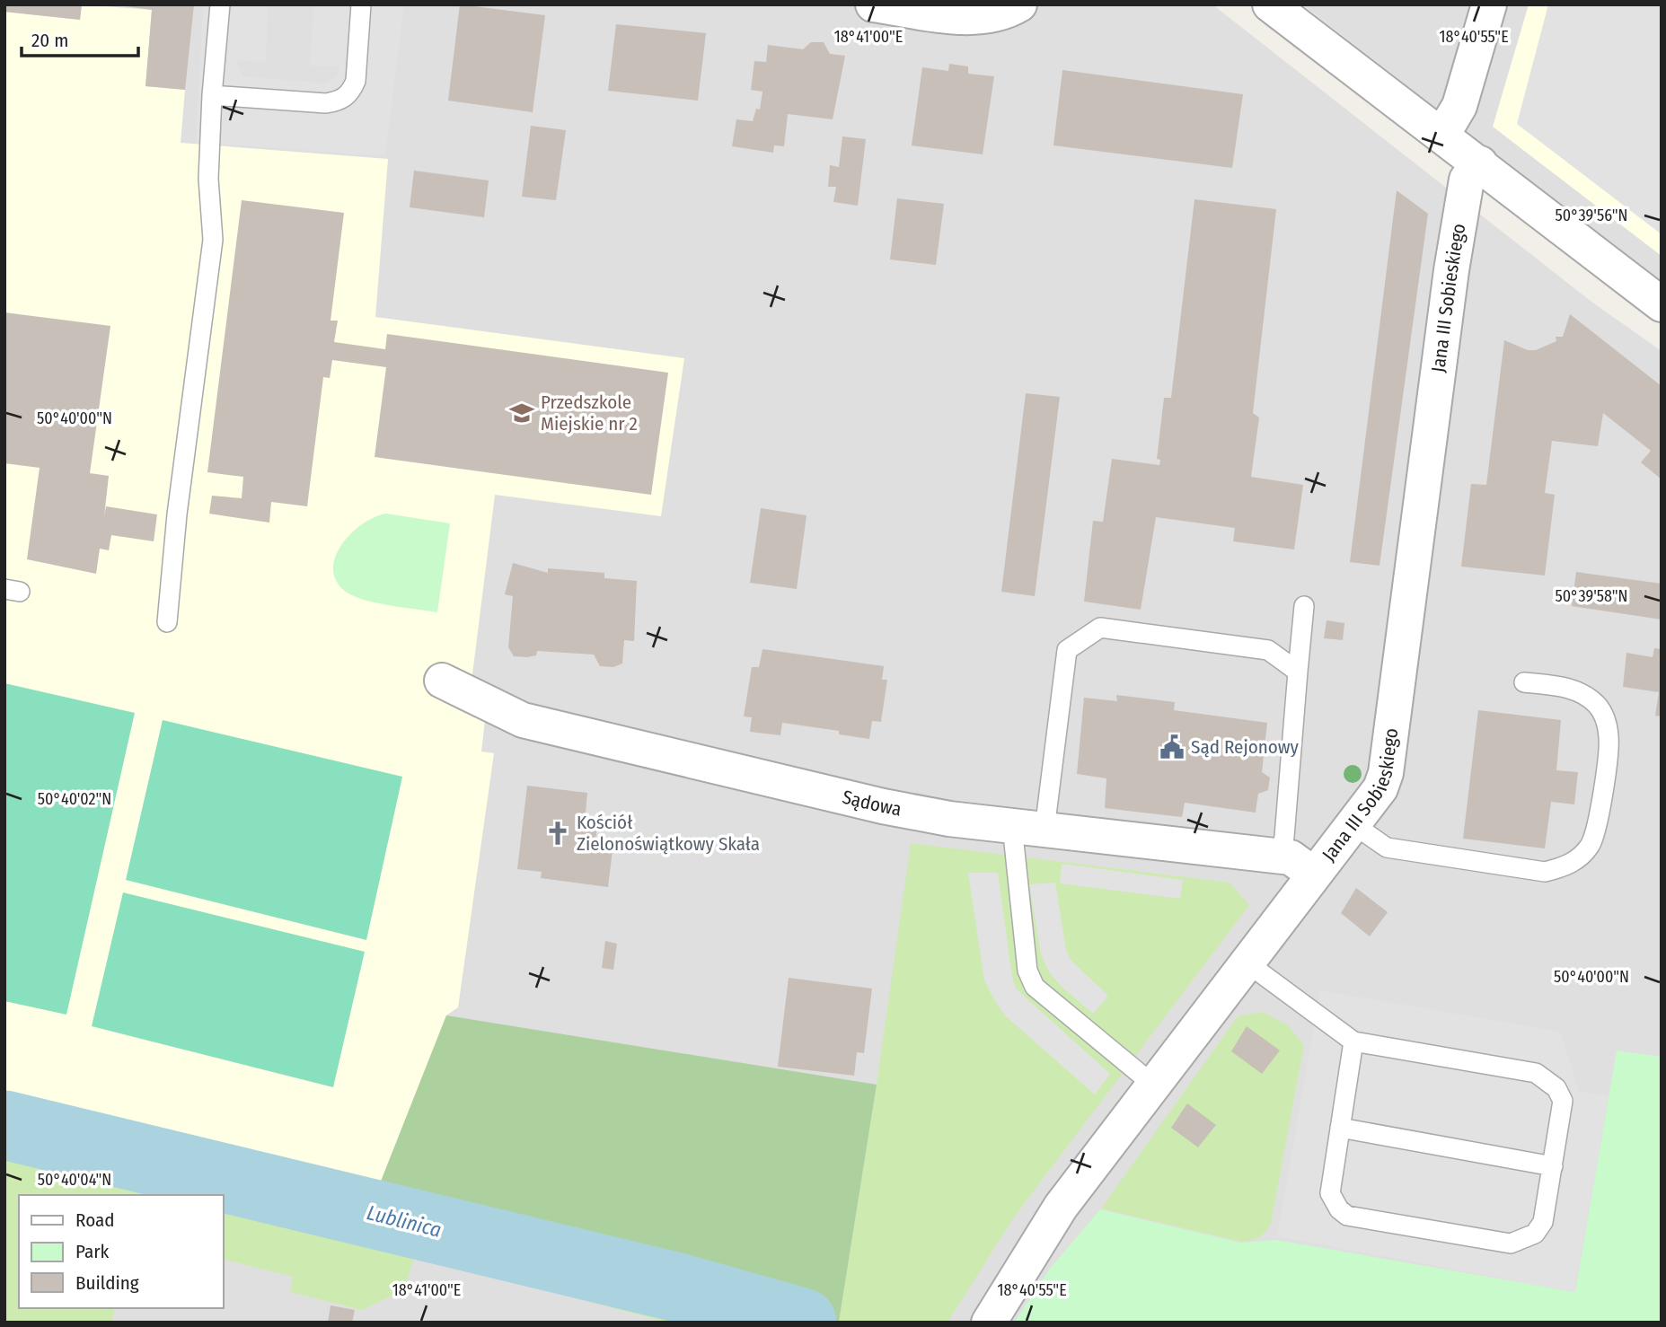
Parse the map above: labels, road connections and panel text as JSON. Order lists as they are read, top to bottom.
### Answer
{
  "streets": {
    "street": ["Jana III Sobieskiego", "Sądowa"]
  },
  "crossings": [
    ["Jana III Sobieskiego", "Sądowa"]
  ],
  "water": ["Lublinica"],
  "places": {
    "school or university": ["Przedszkole Miejskie nr 2"],
    "public building": ["Sąd Rejonowy"],
    "church": ["Kościół Zielonoświątkowy Skała"]
  },
  "legend": ["Road", "Park", "Building"],
  "scale_bar": "20 m",
  "coordinates": [
    "18°41'00\"E",
    "18°40'55\"E",
    "50°39'56\"N",
    "50°40'00\"N",
    "50°39'58\"N",
    "50°40'02\"N",
    "50°40'04\"N"
  ]
}
